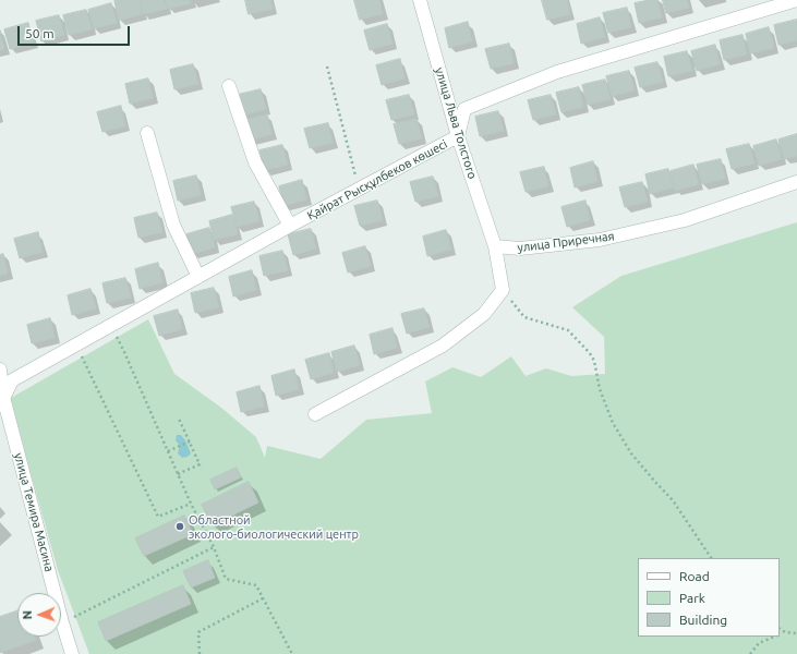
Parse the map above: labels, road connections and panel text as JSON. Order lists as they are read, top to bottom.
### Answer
{
  "streets": {
    "street": [
      "улица Льва Толстого",
      "Қайрат Рысқұлбеков көшесі",
      "улица Приречная",
      "улица Темира Масина"
    ]
  },
  "crossings": [
    ["улица Льва Толстого", "Қайрат Рысқұлбеков көшесі"],
    ["улица Льва Толстого", "улица Приречная"],
    ["Қайрат Рысқұлбеков көшесі", "улица Темира Масина"]
  ],
  "places": ["Областной эколого-биологический центр"],
  "legend": ["Road", "Park", "Building"],
  "scale_bar": "50 m",
  "north": "left"
}
